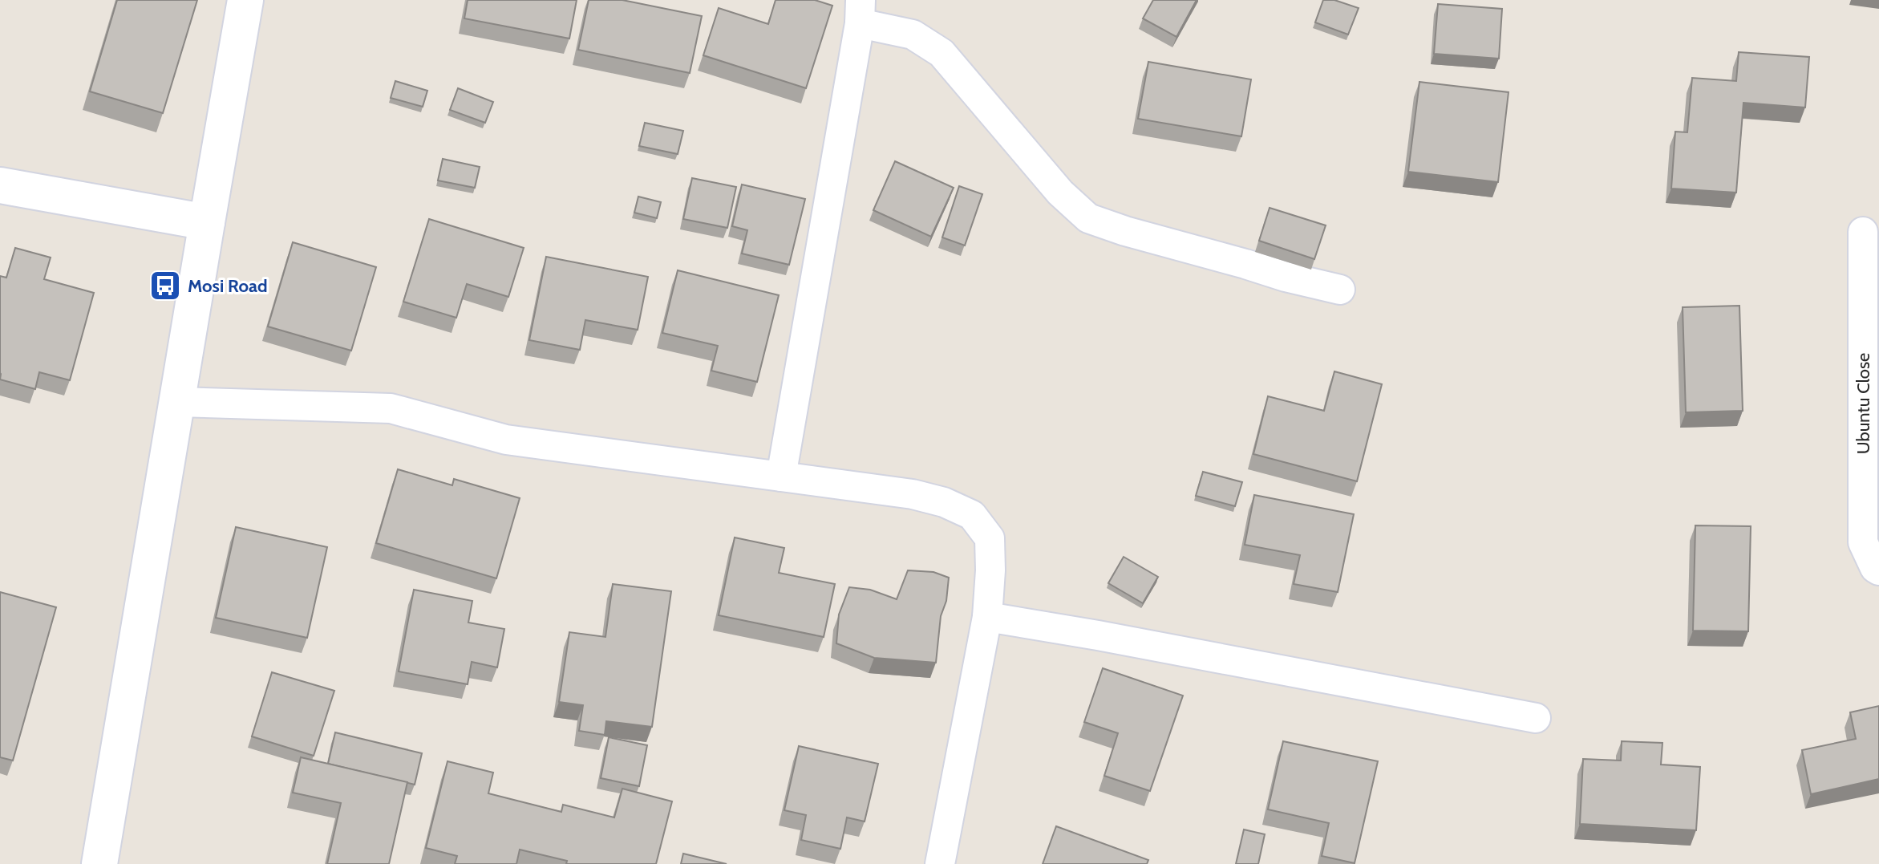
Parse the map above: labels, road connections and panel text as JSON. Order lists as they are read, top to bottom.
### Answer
{
  "streets": {
    "street": ["Ubuntu Close"]
  },
  "places": {
    "bus stop": ["Mosi Road"]
  }
}
